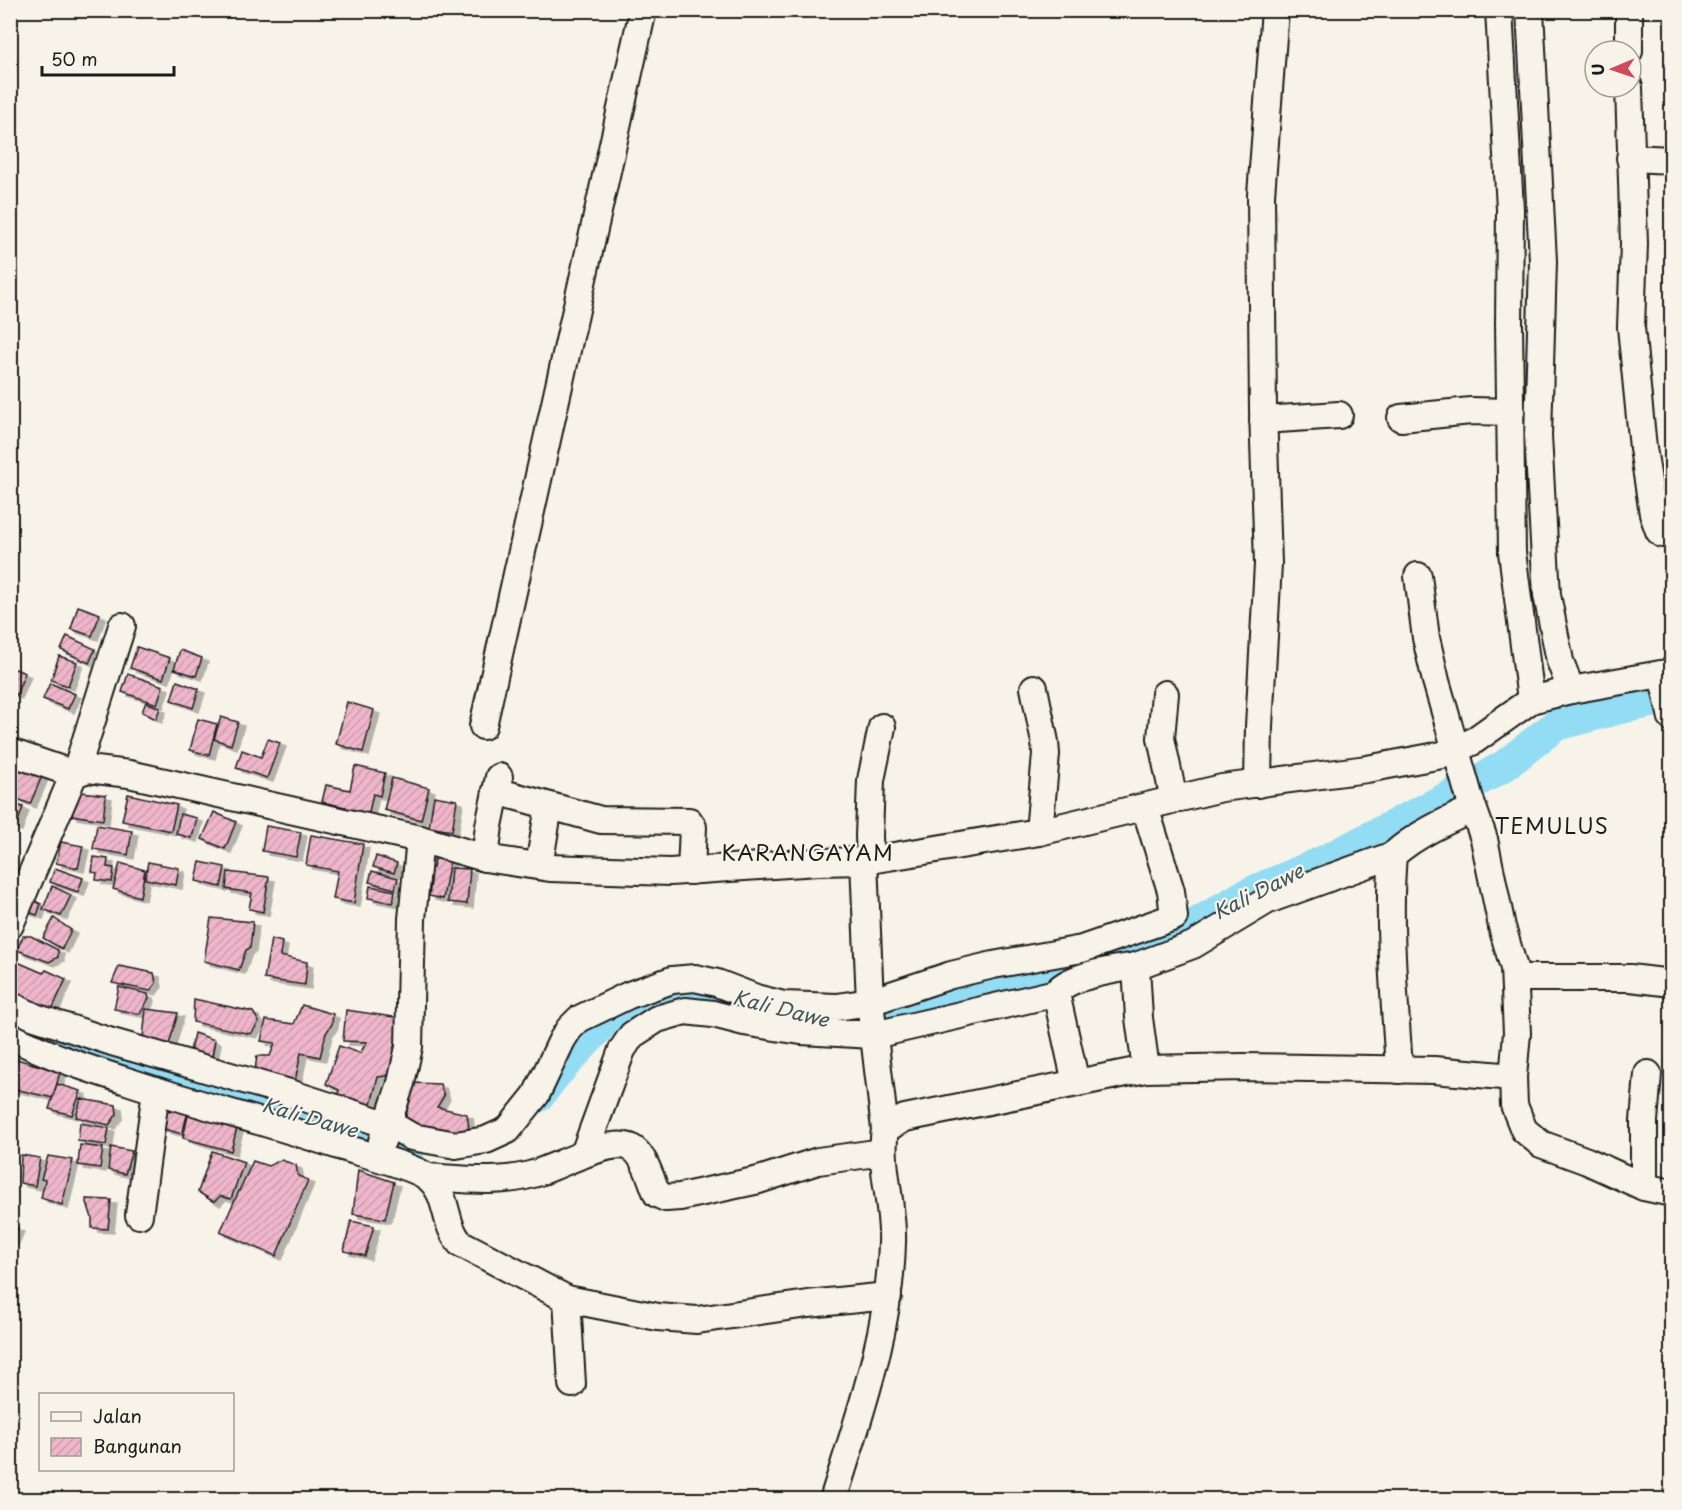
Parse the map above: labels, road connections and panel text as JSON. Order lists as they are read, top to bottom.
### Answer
{
  "districts": ["TEMULUS", "KARANGAYAM"],
  "water": ["Kali Dawe"],
  "legend": ["Jalan", "Bangunan"],
  "scale_bar": "50 m",
  "north": "left"
}
